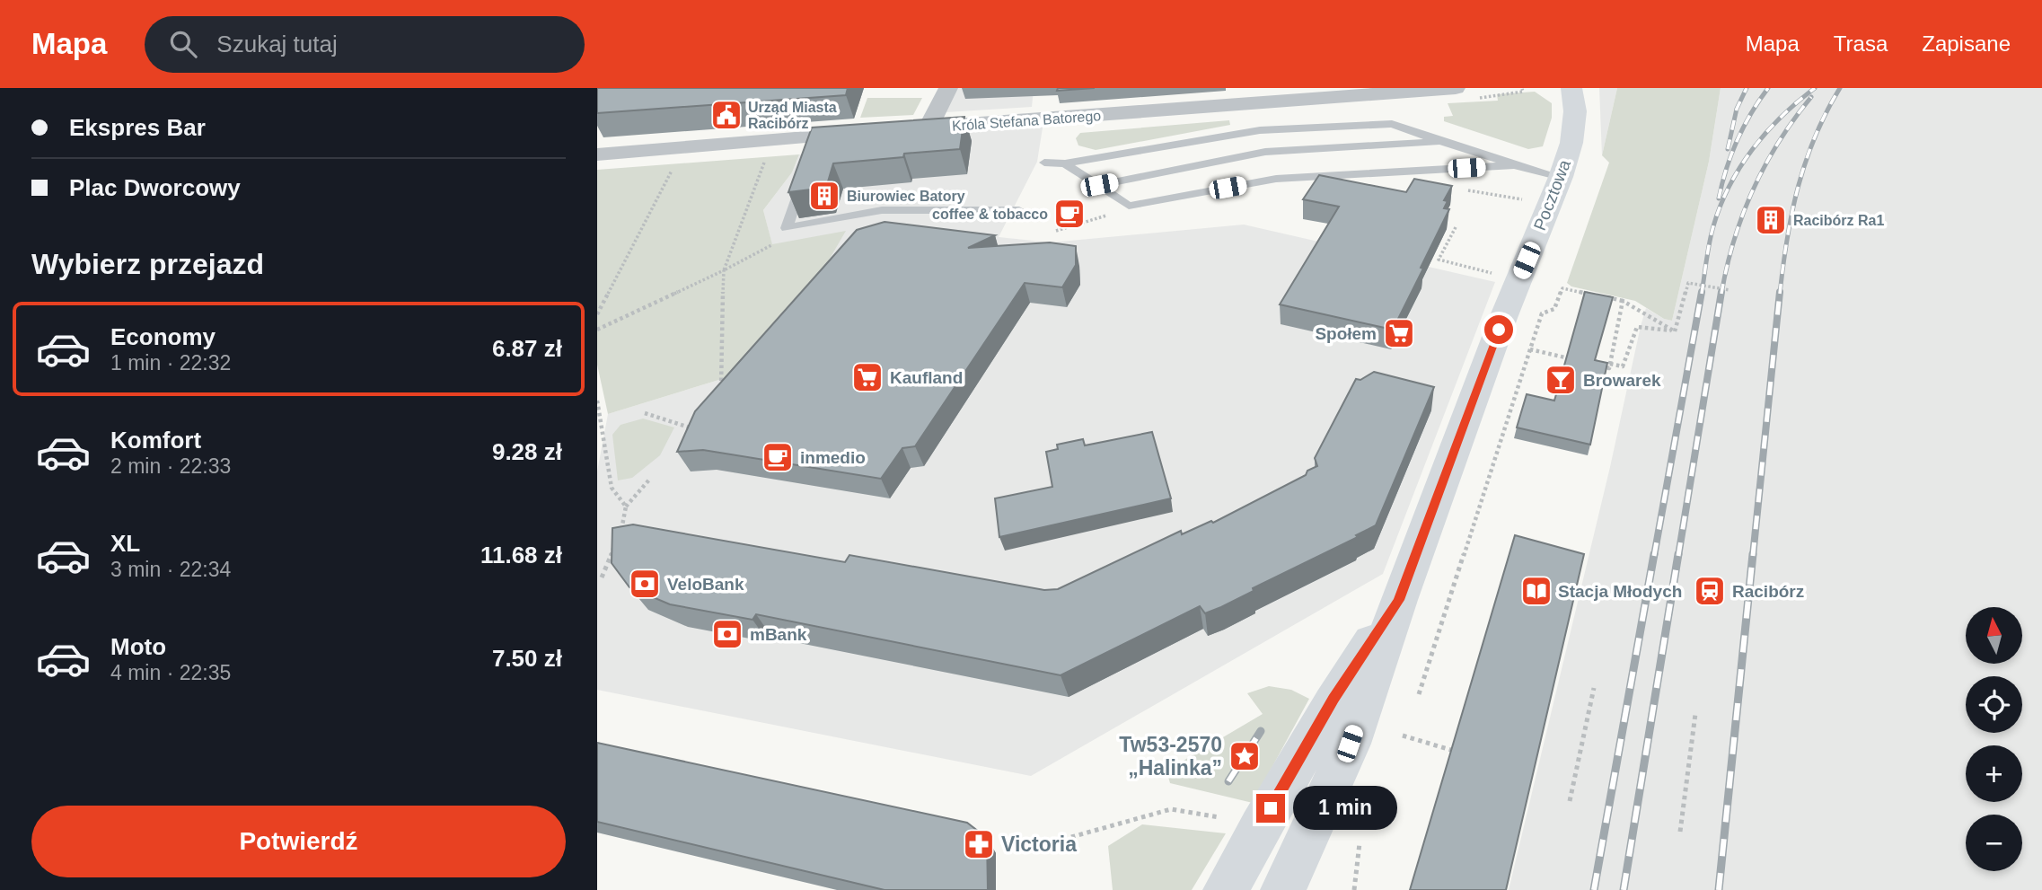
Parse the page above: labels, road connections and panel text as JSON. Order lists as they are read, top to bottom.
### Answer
{
  "streets": {
    "main road": ["Pocztowa"],
    "street": ["Króla Stefana Batorego"]
  },
  "places": {
    "public building": ["Urząd Miasta Racibórz"],
    "building": ["Biurowiec Batory", "Racibórz Ra1"],
    "cafe": ["coffee & tobacco", "inmedio"],
    "supermarket": ["Społem", "Kaufland"],
    "bar": ["Browarek"],
    "bank": ["VeloBank", "mBank"],
    "library": ["Stacja Młodych"],
    "station": ["Racibórz"],
    "place": ["Tw53-2570 „Halinka”"],
    "pharmacy": ["Victoria"]
  },
  "north": "top",
  "page": {
    "header": "Mapa",
    "search": "Szukaj tutaj",
    "nav": ["Mapa", "Trasa", "Zapisane"],
    "banner": ["Ekspres Bar", "Plac Dworcowy"],
    "heading": "Wybierz przejazd",
    "list": [
      {
        "name": "Economy",
        "note": "1 min · 22:32",
        "value": "6.87 zł"
      },
      {
        "name": "Komfort",
        "note": "2 min · 22:33",
        "value": "9.28 zł"
      },
      {
        "name": "XL",
        "note": "3 min · 22:34",
        "value": "11.68 zł"
      },
      {
        "name": "Moto",
        "note": "4 min · 22:35",
        "value": "7.50 zł"
      }
    ],
    "map_buttons": ["+", "−"],
    "bubble": "1 min",
    "buttons": "Potwierdź"
  }
}
